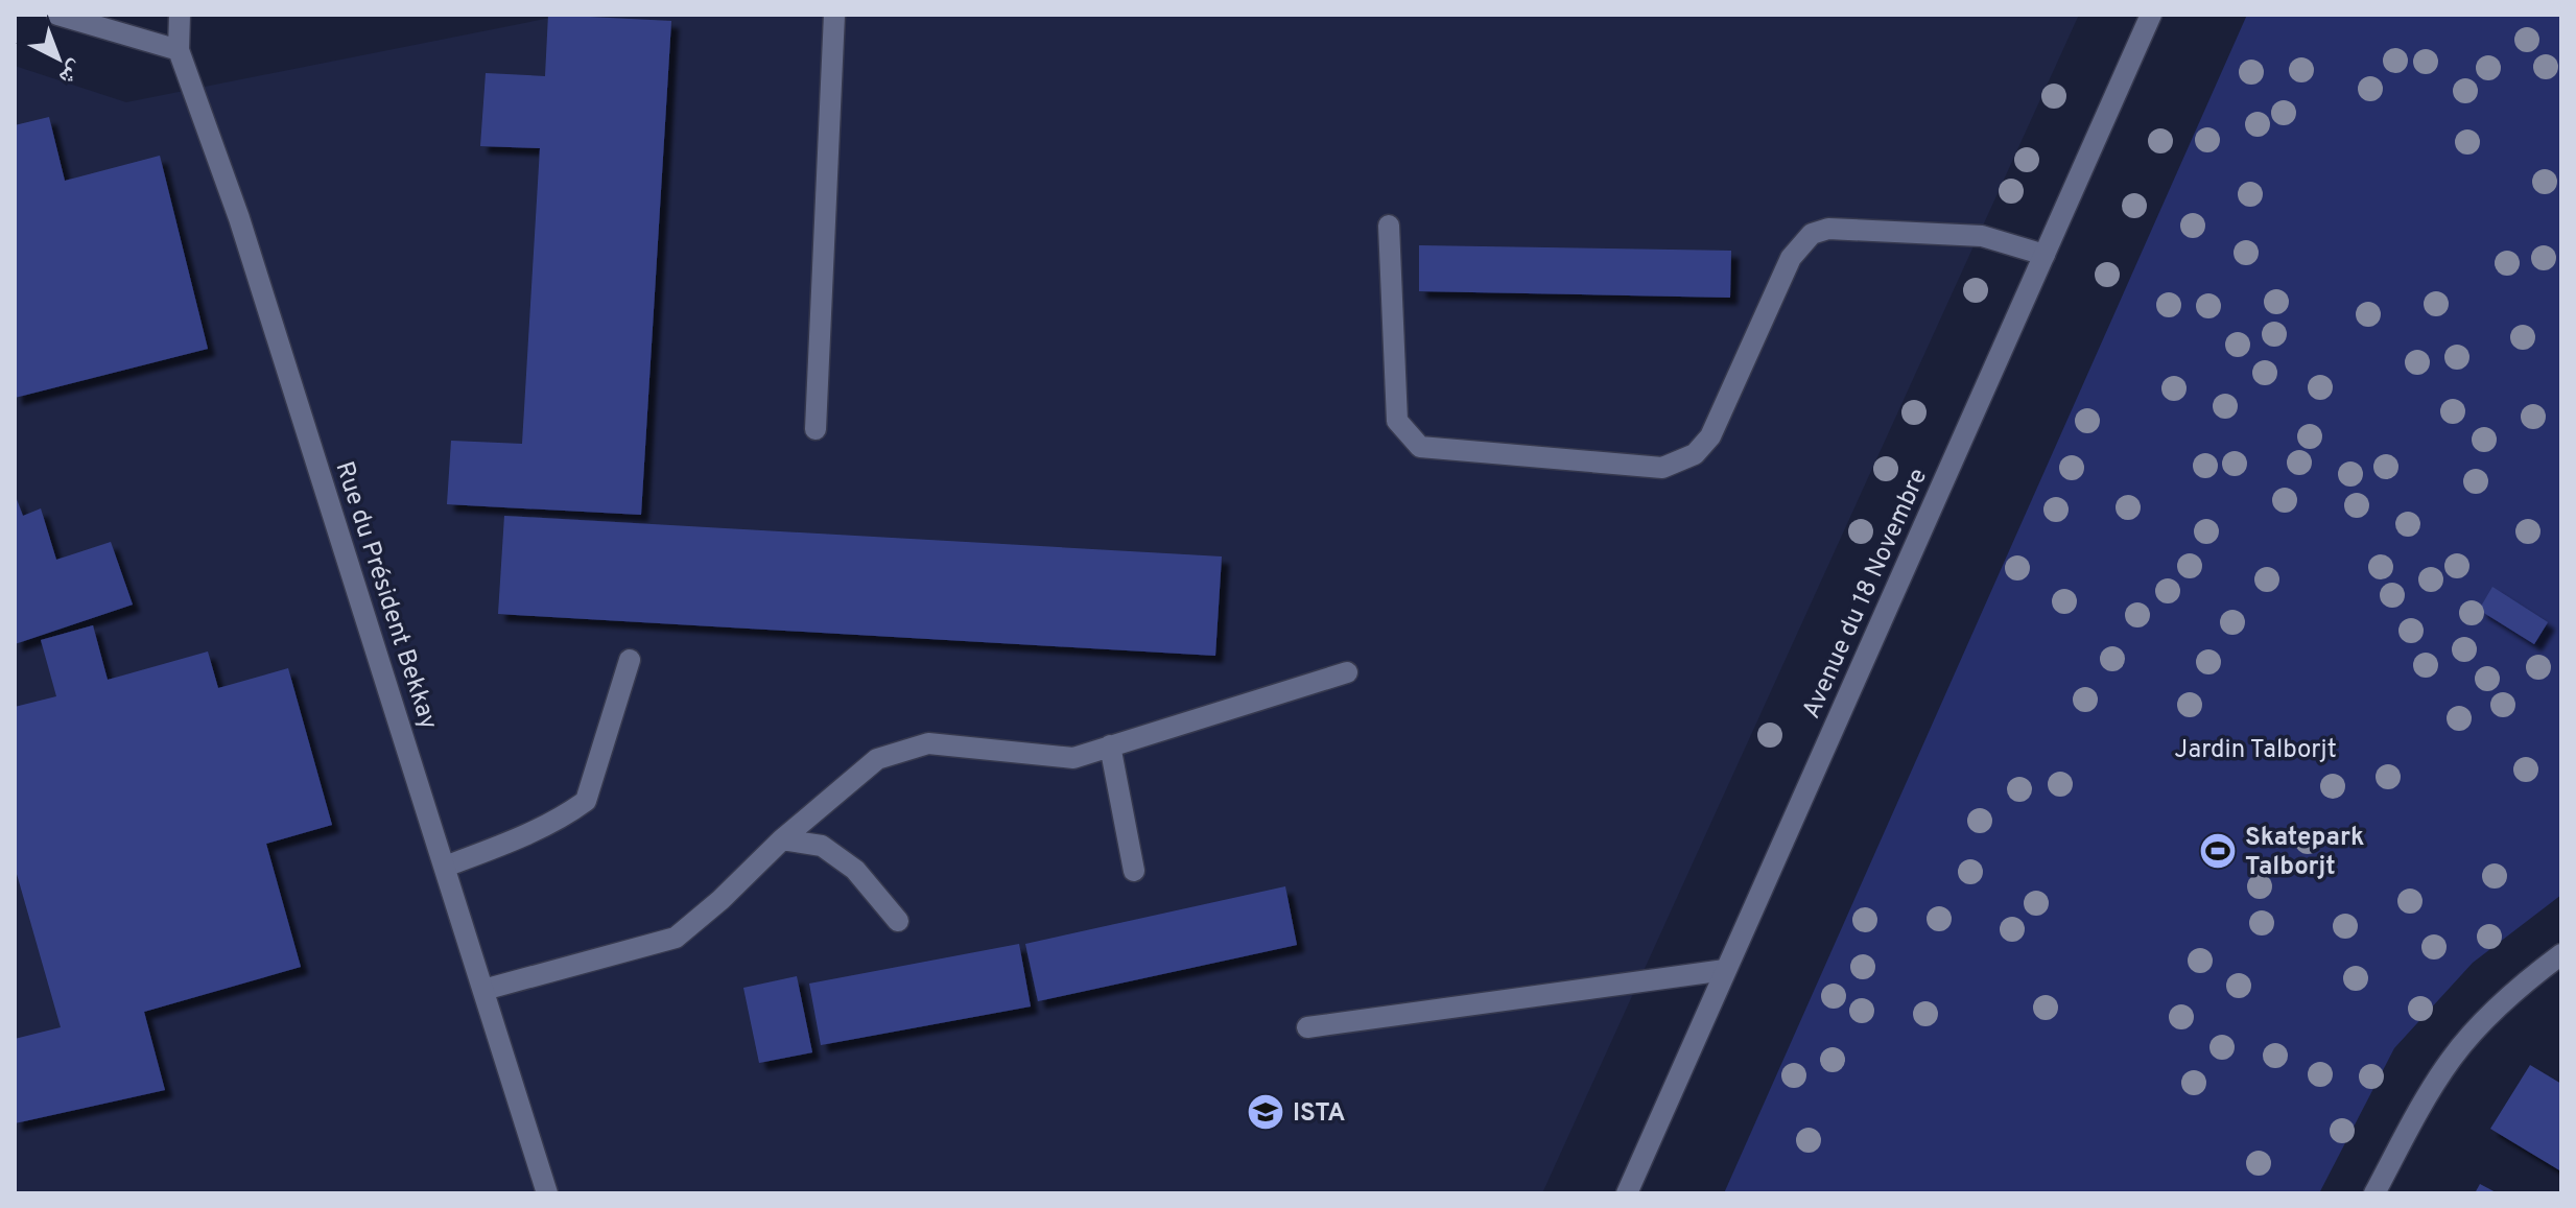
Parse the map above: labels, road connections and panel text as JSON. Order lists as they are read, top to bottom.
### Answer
{
  "streets": {
    "street": ["Avenue du 18 Novembre", "Rue du Président Bekkay"]
  },
  "parks": ["Jardin Talborjt"],
  "places": {
    "sports": ["Skatepark Talborjt"],
    "school or university": ["ISTA"]
  },
  "north": "bottom right"
}
